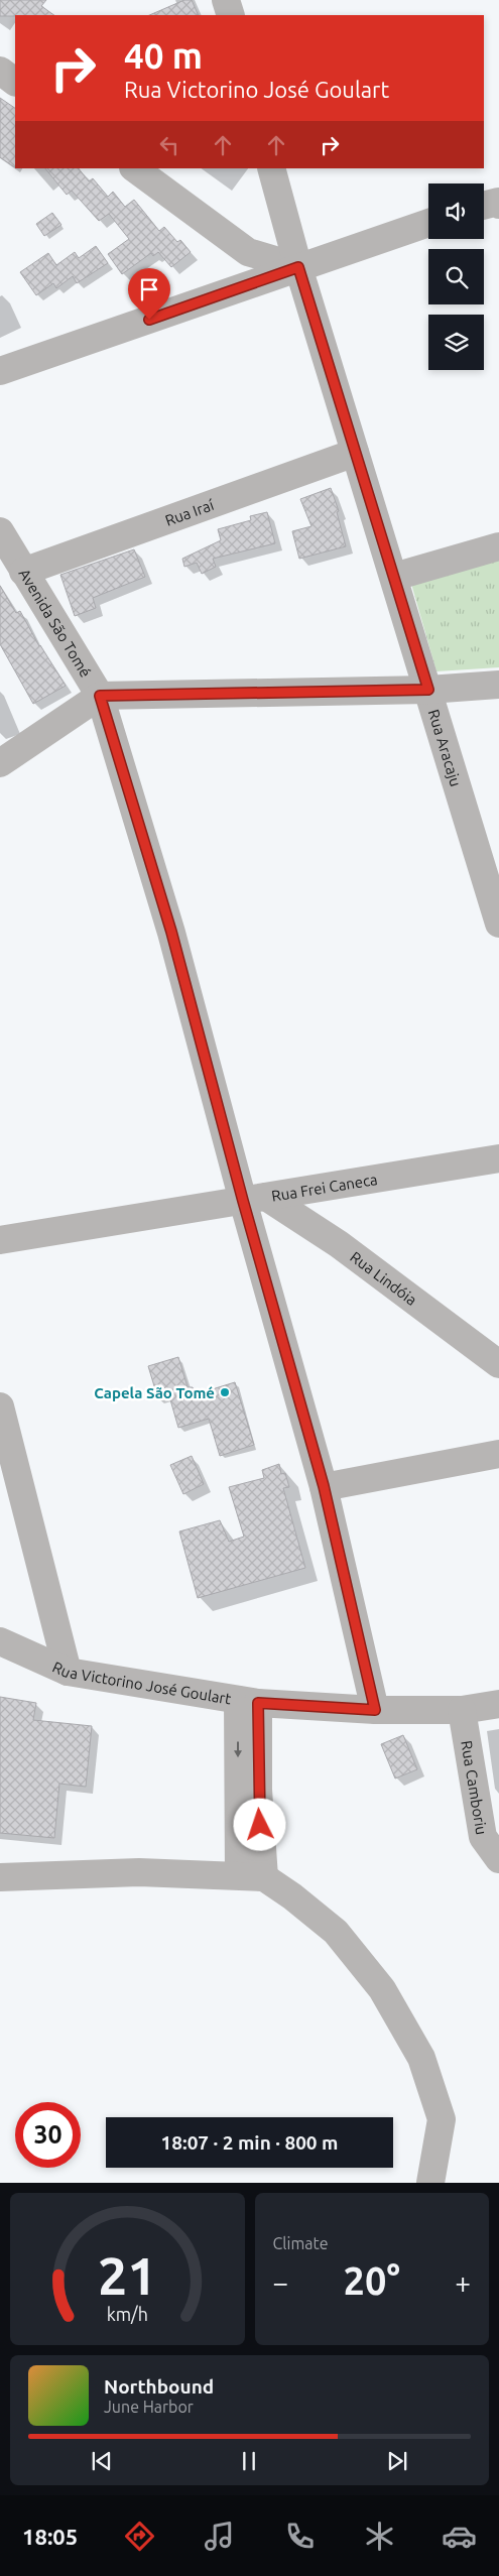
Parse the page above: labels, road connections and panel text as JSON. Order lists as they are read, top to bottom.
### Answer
{
  "streets": {
    "street": [
      "Rua Iraí",
      "Avenida São Tomé",
      "Rua Aracaju",
      "Rua Frei Caneca",
      "Rua Lindóia",
      "Rua Victorino José Goulart",
      "Rua Camboriu"
    ]
  },
  "crossings": [
    ["Rua Iraí", "Avenida São Tomé"],
    ["Rua Iraí", "Rua Aracaju"],
    ["Avenida São Tomé", "Rua Frei Caneca"],
    ["Avenida São Tomé", "Rua Lindóia"],
    ["Avenida São Tomé", "Rua Victorino José Goulart"],
    ["Rua Frei Caneca", "Rua Lindóia"],
    ["Rua Victorino José Goulart", "Rua Camboriu"]
  ],
  "places": ["Capela São Tomé"],
  "page": {
    "turn": ["40 m", "Rua Victorino José Goulart"],
    "limit": "30",
    "trip": "18:07 · 2 min · 800 m",
    "tile": "Climate",
    "heat": ["−", "20°", "+"],
    "song": ["Northbound", "June Harbor"],
    "tabs": "18:05",
    "gauge": ["21", "km/h"]
  }
}
